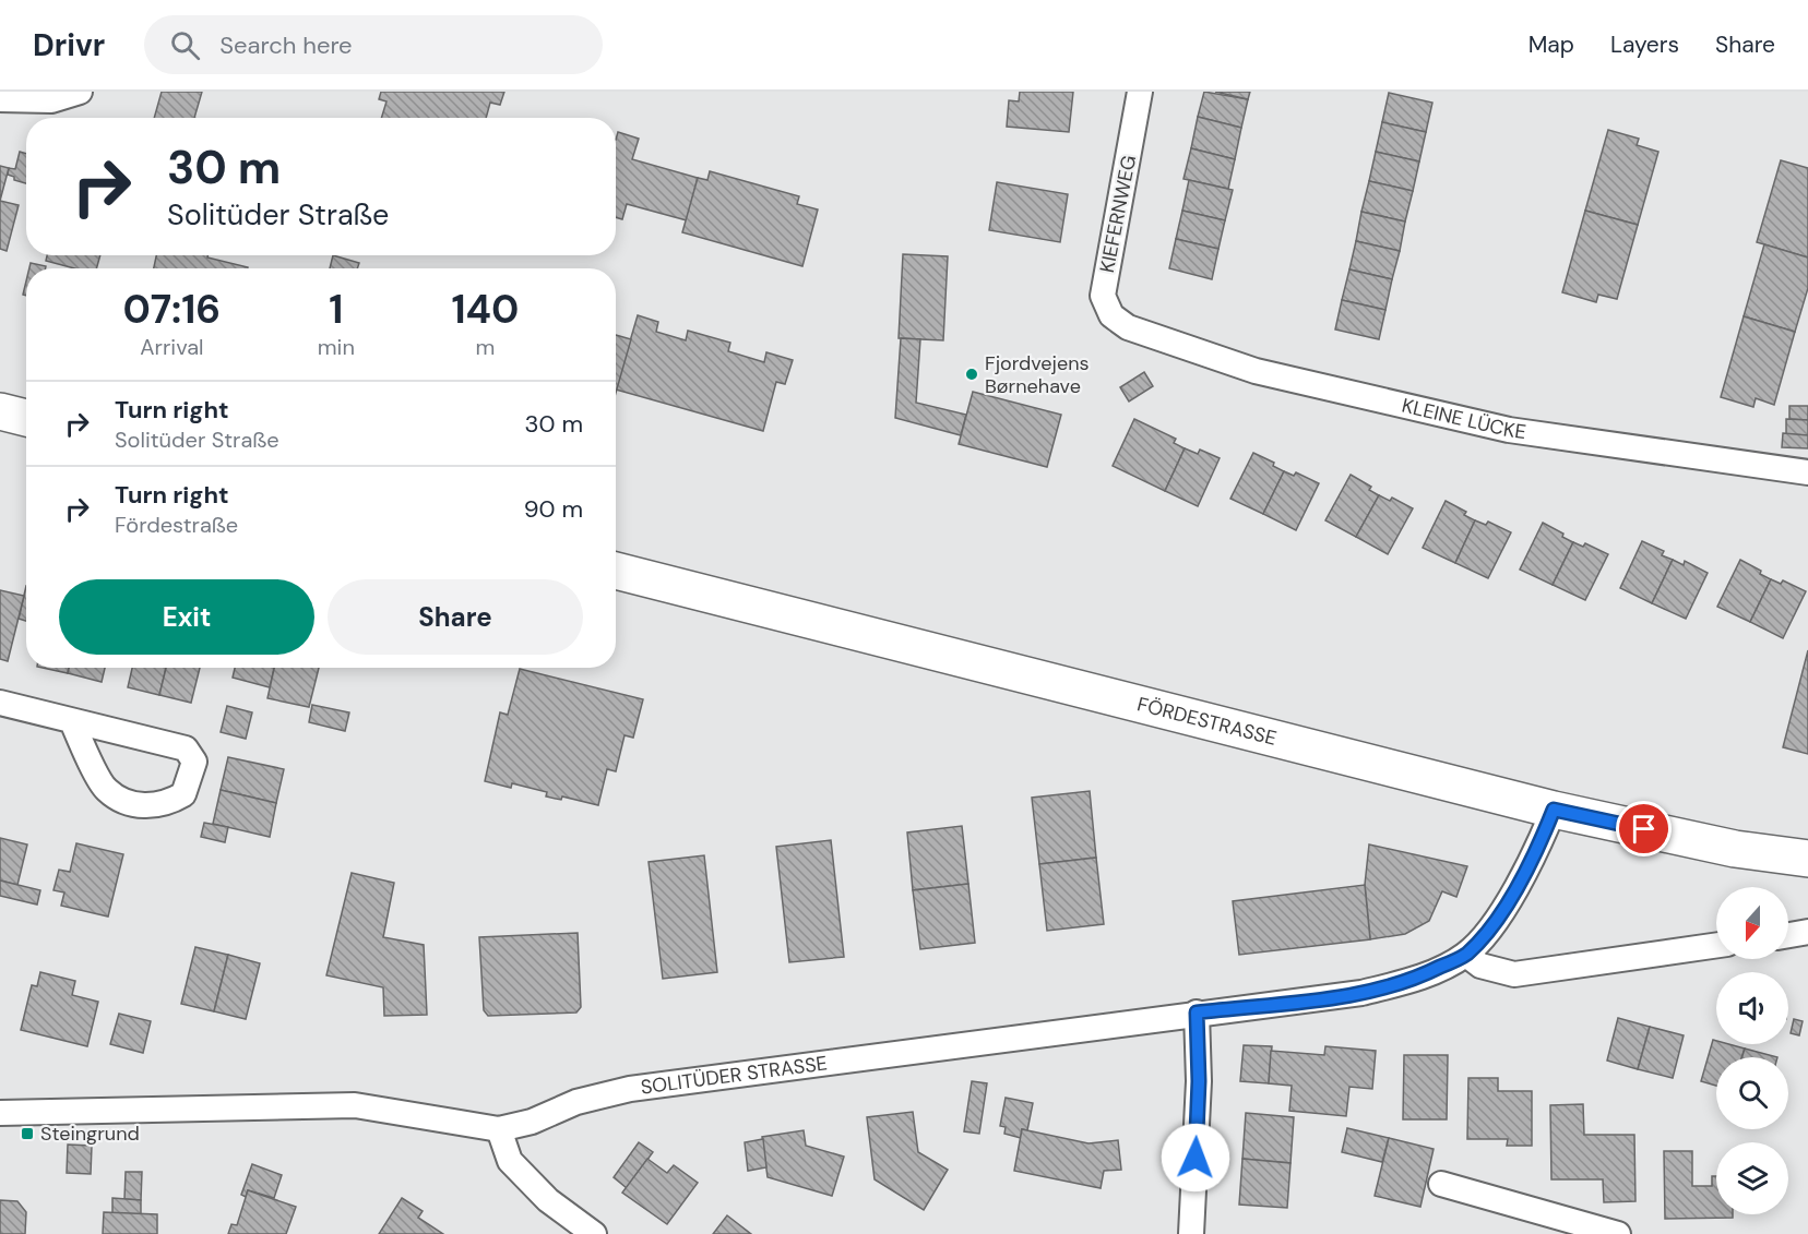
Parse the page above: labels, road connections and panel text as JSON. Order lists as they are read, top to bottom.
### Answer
{
  "streets": {
    "main road": ["FÖRDESTRASSE"],
    "street": ["KIEFERNWEG", "KLEINE LÜCKE", "SOLITÜDER STRASSE"]
  },
  "crossings": [
    ["KIEFERNWEG", "KLEINE LÜCKE"],
    ["FÖRDESTRASSE", "SOLITÜDER STRASSE"]
  ],
  "places": {
    "other": ["Fjordvejens Børnehave"],
    "transit": ["Steingrund"]
  },
  "north": "bottom",
  "page": {
    "header": "Drivr",
    "search": "Search here",
    "nav": ["Map", "Layers", "Share"],
    "turn": ["30 m", "Solitüder Straße"],
    "eta": [
      "07:16",
      "Arrival",
      "1",
      "min",
      "140",
      "m"
    ],
    "list": [
      {
        "name": "Turn right",
        "note": "Solitüder Straße",
        "value": "30 m"
      },
      {
        "name": "Turn right",
        "note": "Fördestraße",
        "value": "90 m"
      }
    ],
    "buttons": ["Exit", "Share"]
  }
}
